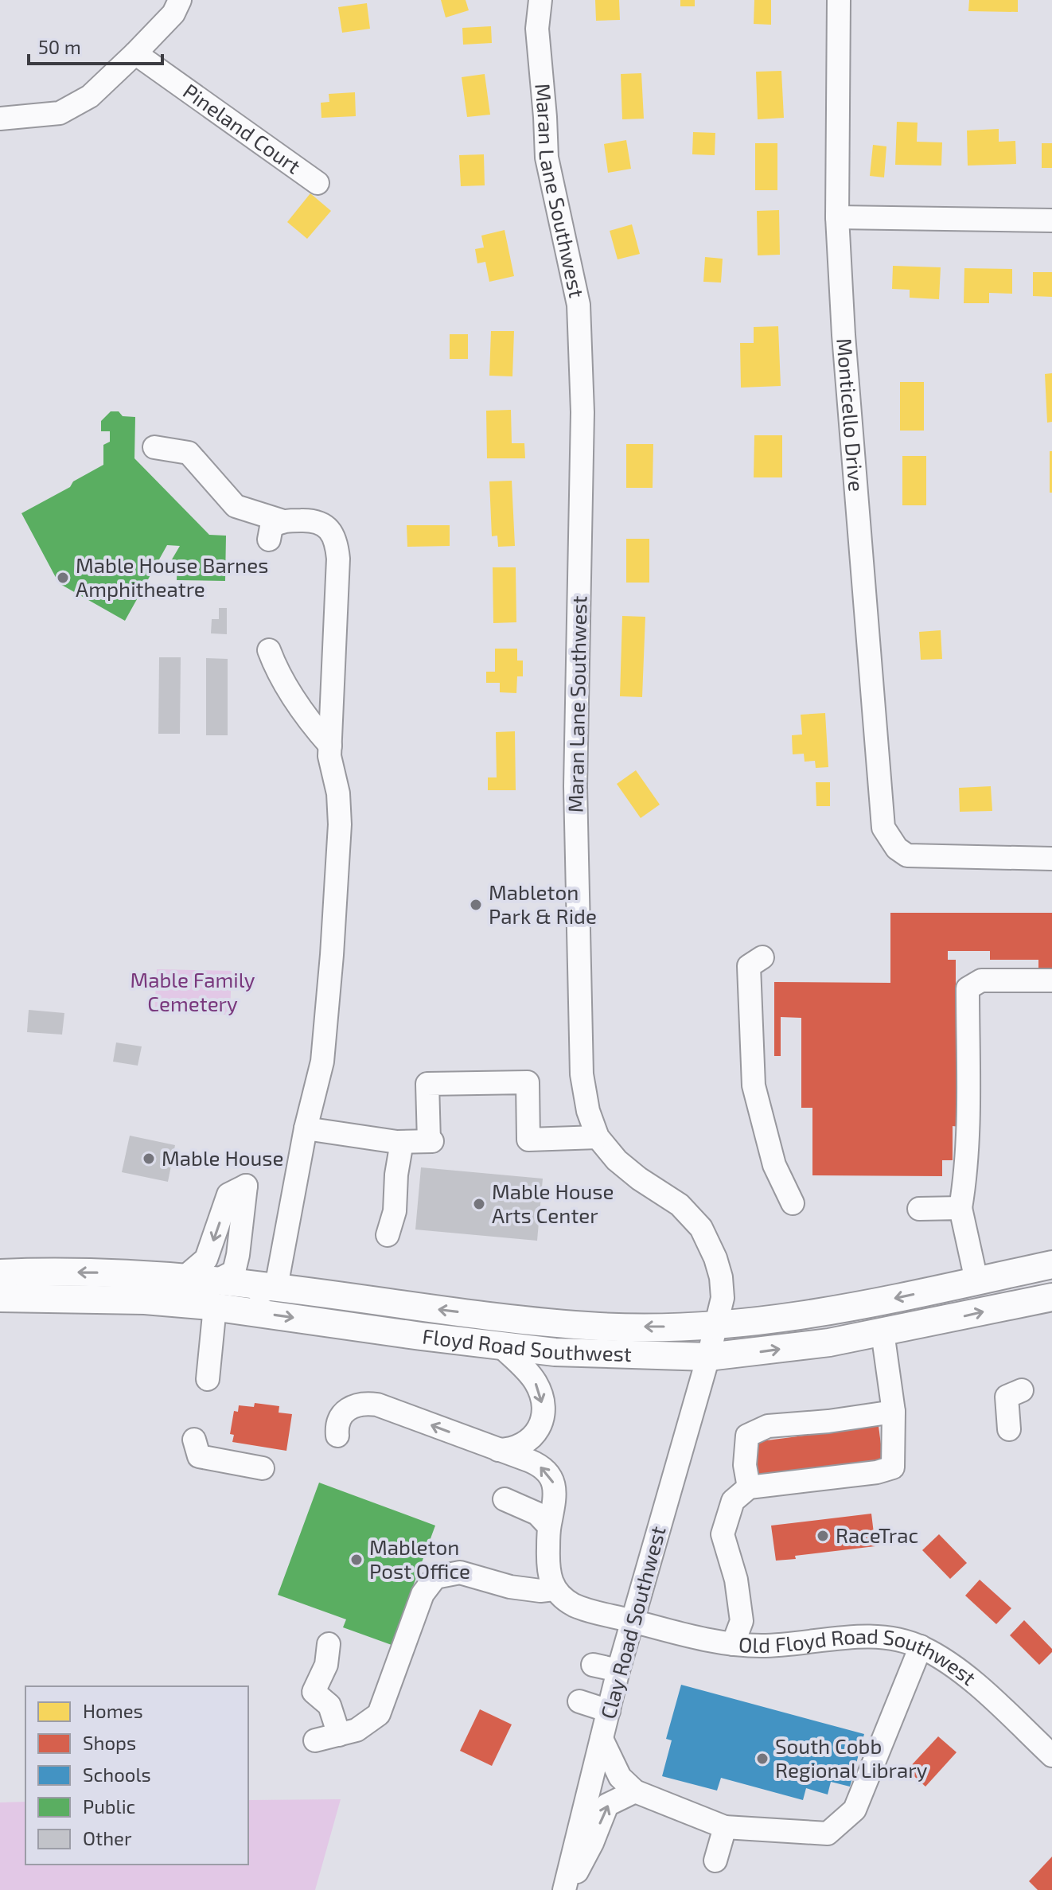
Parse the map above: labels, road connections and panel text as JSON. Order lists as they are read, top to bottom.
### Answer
{
  "streets": {
    "main road": ["Floyd Road Southwest"],
    "street": [
      "Pineland Court",
      "Maran Lane Southwest",
      "Monticello Drive",
      "Clay Road Southwest",
      "Old Floyd Road Southwest"
    ]
  },
  "crossings": [
    ["Maran Lane Southwest", "Floyd Road Southwest"],
    ["Maran Lane Southwest", "Clay Road Southwest"],
    ["Floyd Road Southwest", "Clay Road Southwest"],
    ["Clay Road Southwest", "Old Floyd Road Southwest"]
  ],
  "parks": ["Mable Family Cemetery"],
  "places": [
    "Mable House Barnes Amphitheatre",
    "Mableton Park & Ride",
    "Mable House",
    "Mable House Arts Center",
    "RaceTrac",
    "Mableton Post Office",
    "South Cobb Regional Library"
  ],
  "legend": [
    "Homes",
    "Shops",
    "Schools",
    "Public",
    "Other"
  ],
  "scale_bar": "50 m"
}
